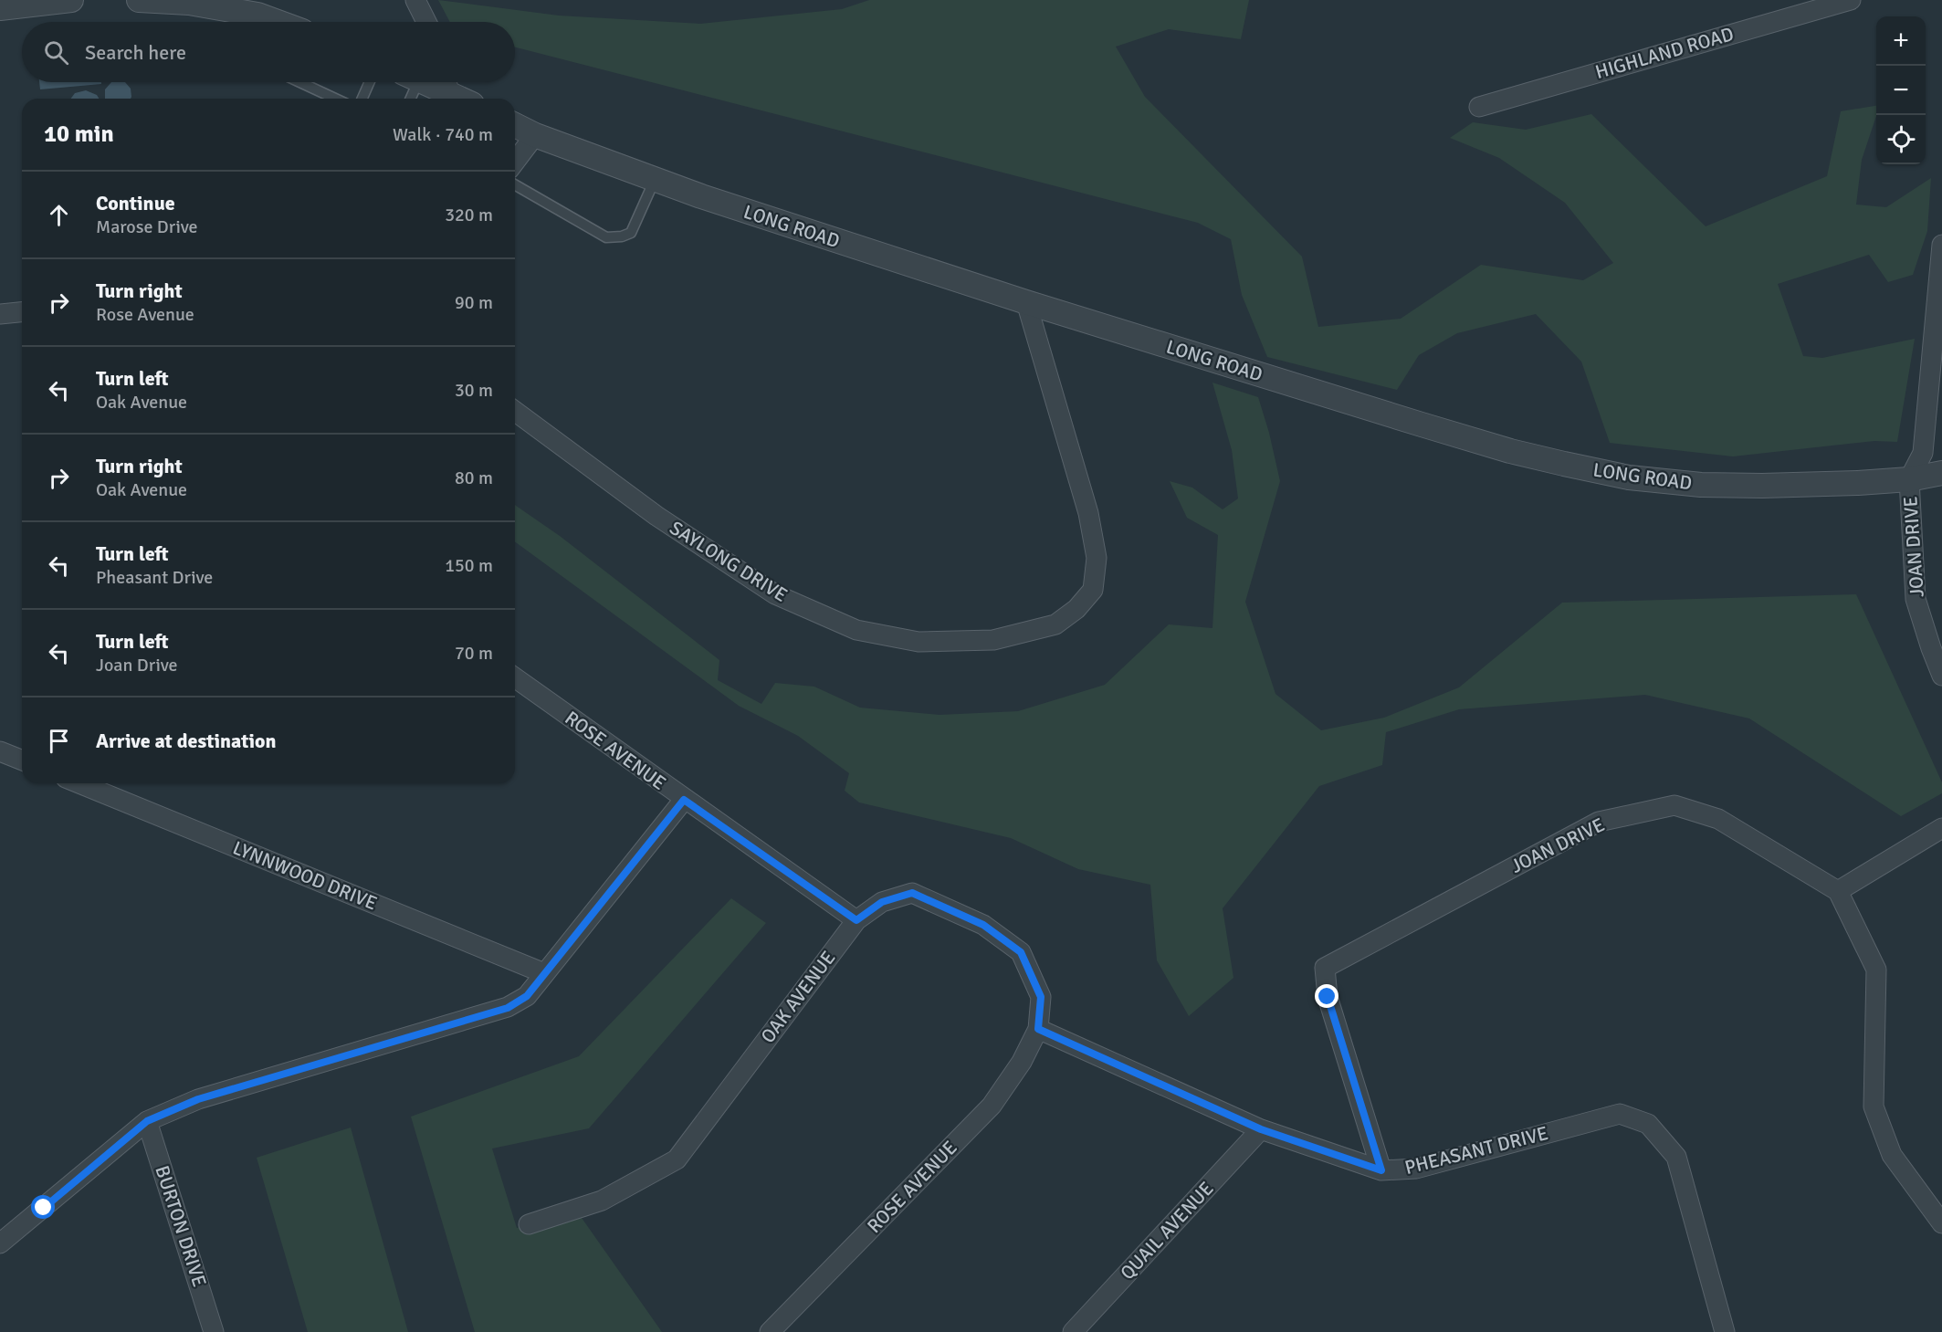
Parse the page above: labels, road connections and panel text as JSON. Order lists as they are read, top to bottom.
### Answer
{
  "streets": {
    "street": [
      "HIGHLAND ROAD",
      "LONG ROAD",
      "JOAN DRIVE",
      "SAYLONG DRIVE",
      "ROSE AVENUE",
      "LYNNWOOD DRIVE",
      "OAK AVENUE",
      "PHEASANT DRIVE",
      "BURTON DRIVE",
      "QUAIL AVENUE"
    ]
  },
  "crossings": [
    ["LONG ROAD", "JOAN DRIVE"],
    ["LONG ROAD", "SAYLONG DRIVE"],
    ["JOAN DRIVE", "PHEASANT DRIVE"],
    ["ROSE AVENUE", "OAK AVENUE"],
    ["ROSE AVENUE", "PHEASANT DRIVE"],
    ["OAK AVENUE", "PHEASANT DRIVE"],
    ["PHEASANT DRIVE", "QUAIL AVENUE"]
  ],
  "page": {
    "map_buttons": ["+", "−"],
    "search": "Search here",
    "heading": ["10 min", "Walk · 740 m"],
    "list": [
      ["Continue", "Marose Drive", "320 m"],
      ["Turn right", "Rose Avenue", "90 m"],
      ["Turn left", "Oak Avenue", "30 m"],
      ["Turn right", "Oak Avenue", "80 m"],
      ["Turn left", "Pheasant Drive", "150 m"],
      ["Turn left", "Joan Drive", "70 m"],
      "Arrive at destination"
    ]
  }
}
